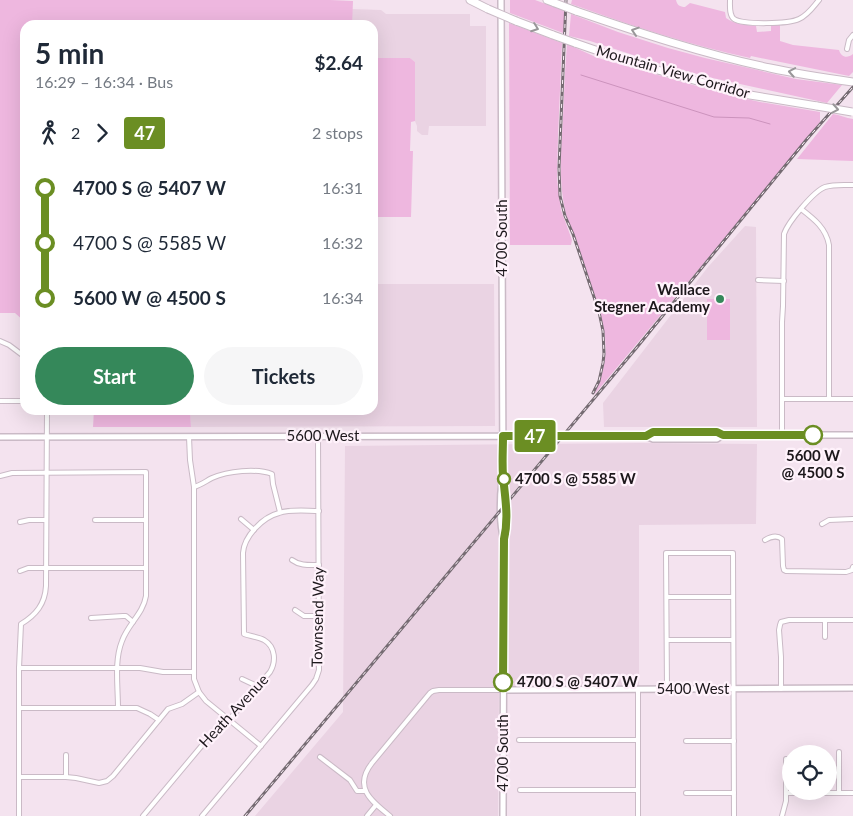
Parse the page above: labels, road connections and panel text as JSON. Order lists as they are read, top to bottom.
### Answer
{
  "streets": {
    "highway": ["Mountain View Corridor"],
    "main road": ["4700 South", "5600 West", "5400 West"],
    "street": ["Townsend Way", "Heath Avenue"]
  },
  "crossings": [
    ["4700 South", "5600 West"],
    ["4700 South", "5400 West"],
    ["5600 West", "Townsend Way"]
  ],
  "places": [
    "Wallace Stegner Academy",
    "5600 W @ 4500 S",
    "4700 S @ 5585 W",
    "4700 S @ 5407 W"
  ],
  "lines": ["bus line 47"],
  "page": {
    "on_map": "47",
    "heading": ["5 min", "16:29 – 16:34 · Bus", "$2.64"],
    "legs": ["2", "47", "2 stops"],
    "list": [
      {
        "name": "4700 S @ 5407 W",
        "value": "16:31"
      },
      {
        "name": "4700 S @ 5585 W",
        "value": "16:32"
      },
      {
        "name": "5600 W @ 4500 S",
        "value": "16:34"
      }
    ],
    "buttons": ["Start", "Tickets"]
  }
}
